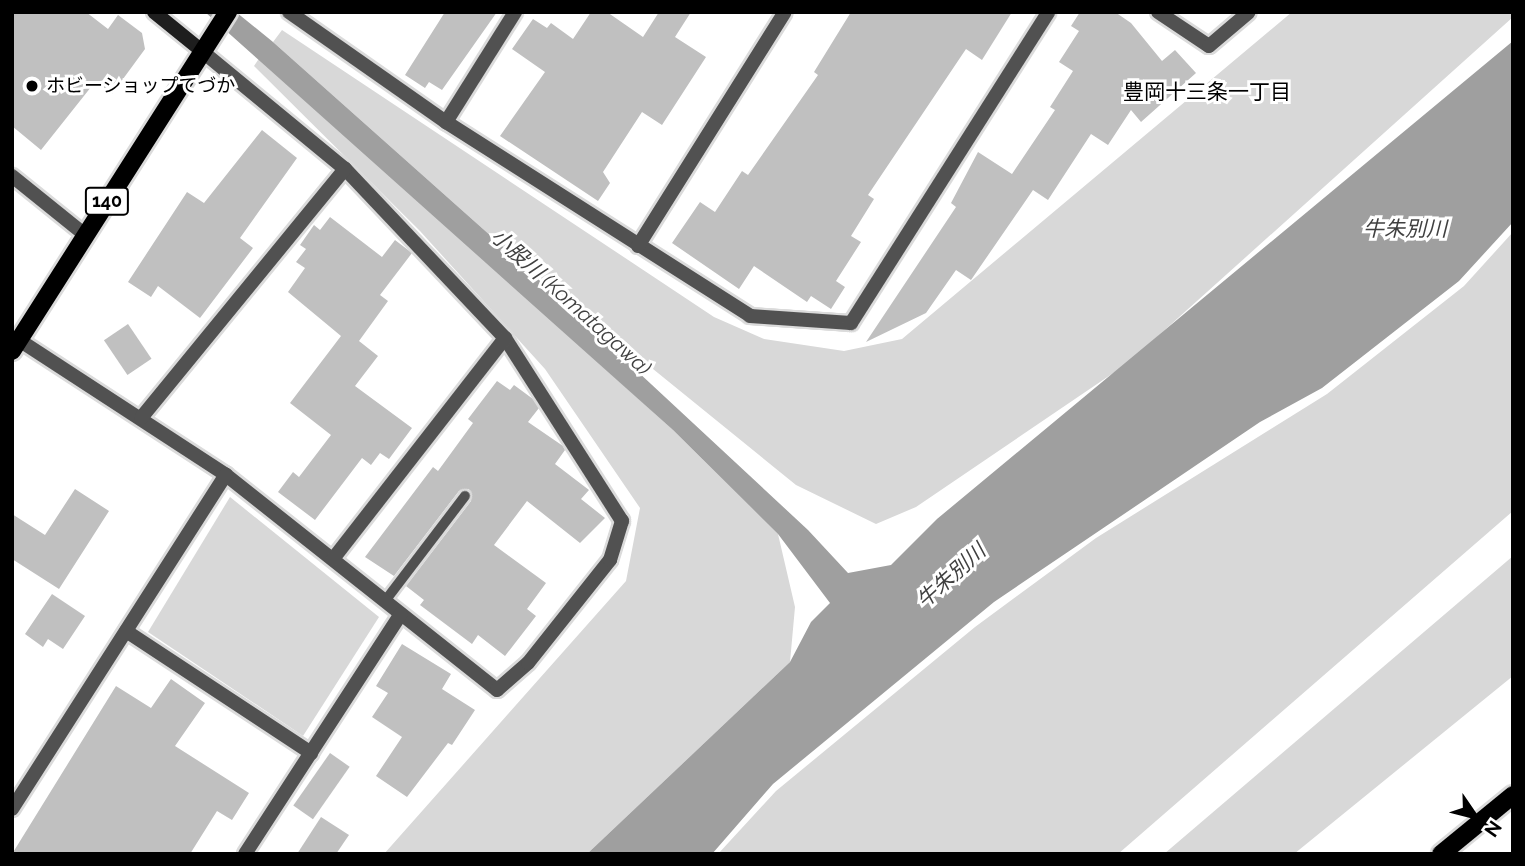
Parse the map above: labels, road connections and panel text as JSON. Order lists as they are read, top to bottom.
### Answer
{
  "streets": {
    "main road": ["140"]
  },
  "districts": ["豊岡十三条一丁目"],
  "water": ["牛朱別川", "小股川 (Komatagawa)"],
  "places": ["ホビーショップてづか"],
  "north": "bottom right"
}
